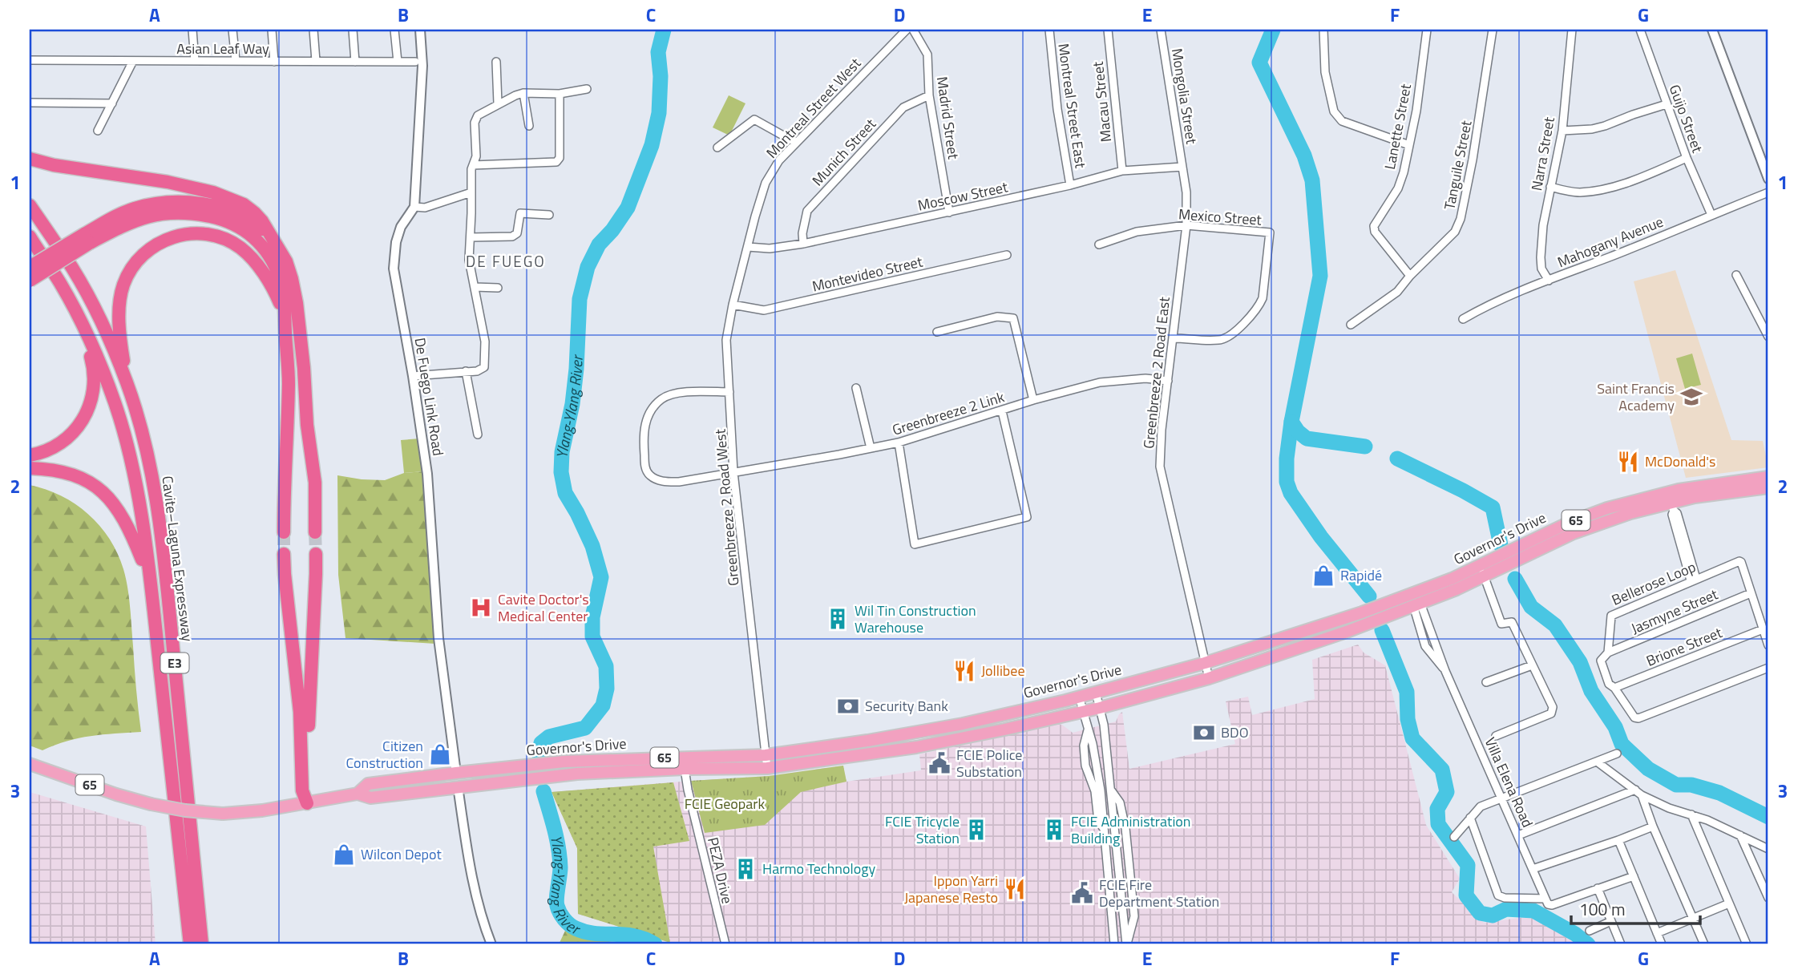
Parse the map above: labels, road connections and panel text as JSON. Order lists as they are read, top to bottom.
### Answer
{
  "streets": {
    "highway": ["Cavite–Laguna Expressway", "E3"],
    "main road": ["65", "Governor's Drive"],
    "street": [
      "Asian Leaf Way",
      "Mongolia Street",
      "Macau Street",
      "Montreal Street East",
      "Montreal Street West",
      "Madrid Street",
      "Guijo Street",
      "Lanette Street",
      "Munich Street",
      "Narra Street",
      "Tanguile Street",
      "Moscow Street",
      "Mexico Street",
      "Mahogany Avenue",
      "Montevideo Street",
      "Greenbreeze 2 Road East",
      "De Fuego Link Road",
      "Greenbreeze 2 Link",
      "Greenbreeze 2 Road West",
      "Bellerose Loop",
      "Jasmyne Street",
      "Brione Street",
      "Villa Elena Road",
      "PEZA Drive"
    ]
  },
  "crossings": [
    ["Mongolia Street", "Moscow Street"],
    ["Mongolia Street", "Greenbreeze 2 Road East"],
    ["Macau Street", "Moscow Street"],
    ["Montreal Street East", "Moscow Street"],
    ["Montreal Street West", "Moscow Street"],
    ["Montreal Street West", "Greenbreeze 2 Road West"],
    ["Madrid Street", "Munich Street"],
    ["Madrid Street", "Moscow Street"],
    ["Guijo Street", "Mahogany Avenue"],
    ["Lanette Street", "Tanguile Street"],
    ["Munich Street", "Moscow Street"],
    ["Narra Street", "Mahogany Avenue"],
    ["Moscow Street", "Greenbreeze 2 Road East"],
    ["Moscow Street", "Greenbreeze 2 Road West"],
    ["Mexico Street", "Greenbreeze 2 Road East"],
    ["Montevideo Street", "Greenbreeze 2 Road West"],
    ["Greenbreeze 2 Road East", "Greenbreeze 2 Link"],
    ["Greenbreeze 2 Road East", "Governor's Drive"],
    ["De Fuego Link Road", "Governor's Drive"],
    ["Greenbreeze 2 Link", "Greenbreeze 2 Road West"],
    ["Greenbreeze 2 Road West", "Governor's Drive"],
    ["Governor's Drive", "Villa Elena Road"],
    ["Governor's Drive", "PEZA Drive"],
    ["Bellerose Loop", "Jasmyne Street"],
    ["Bellerose Loop", "Brione Street"]
  ],
  "districts": ["DE FUEGO"],
  "water": ["Ylang-Ylang River"],
  "parks": ["FCIE Geopark"],
  "places": {
    "school or university": ["Saint Francis Academy"],
    "restaurant": ["McDonald's", "Jollibee", "Ippon Yarri Japanese Resto"],
    "shop": ["Rapidé", "Citizen Construction", "Wilcon Depot"],
    "hospital": ["Cavite Doctor's Medical Center"],
    "building": [
      "Wil Tin Construction Warehouse",
      "FCIE Tricycle Station",
      "FCIE Administration Building",
      "Harmo Technology"
    ],
    "bank": ["Security Bank", "BDO"],
    "public building": ["FCIE Police Substation", "FCIE Fire Department Station"]
  },
  "scale_bar": "100 m",
  "grid": {
    "columns": [
      "A",
      "B",
      "C",
      "D",
      "E",
      "F",
      "G"
    ],
    "rows": ["1", "2", "3"]
  }
}
